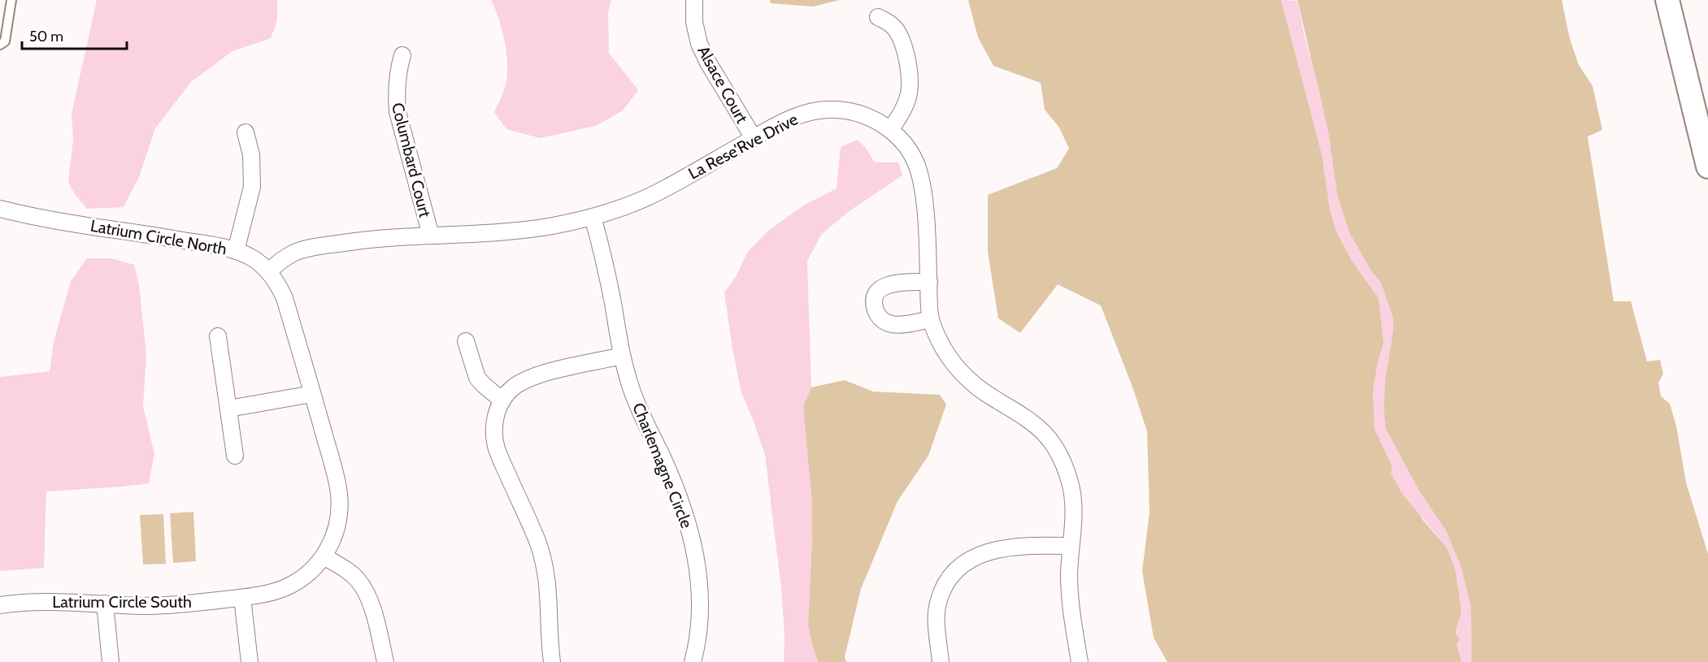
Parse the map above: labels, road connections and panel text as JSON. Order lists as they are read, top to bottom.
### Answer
{
  "streets": {
    "street": [
      "Alsace Court",
      "La Rese'Rve Drive",
      "Columbard Court",
      "Latrium Circle North",
      "Charlemagne Circle",
      "Latrium Circle South"
    ]
  },
  "crossings": [
    ["Alsace Court", "La Rese'Rve Drive"],
    ["La Rese'Rve Drive", "Columbard Court"],
    ["La Rese'Rve Drive", "Latrium Circle North"],
    ["La Rese'Rve Drive", "Charlemagne Circle"],
    ["Latrium Circle North", "Latrium Circle South"]
  ],
  "scale_bar": "50 m"
}
